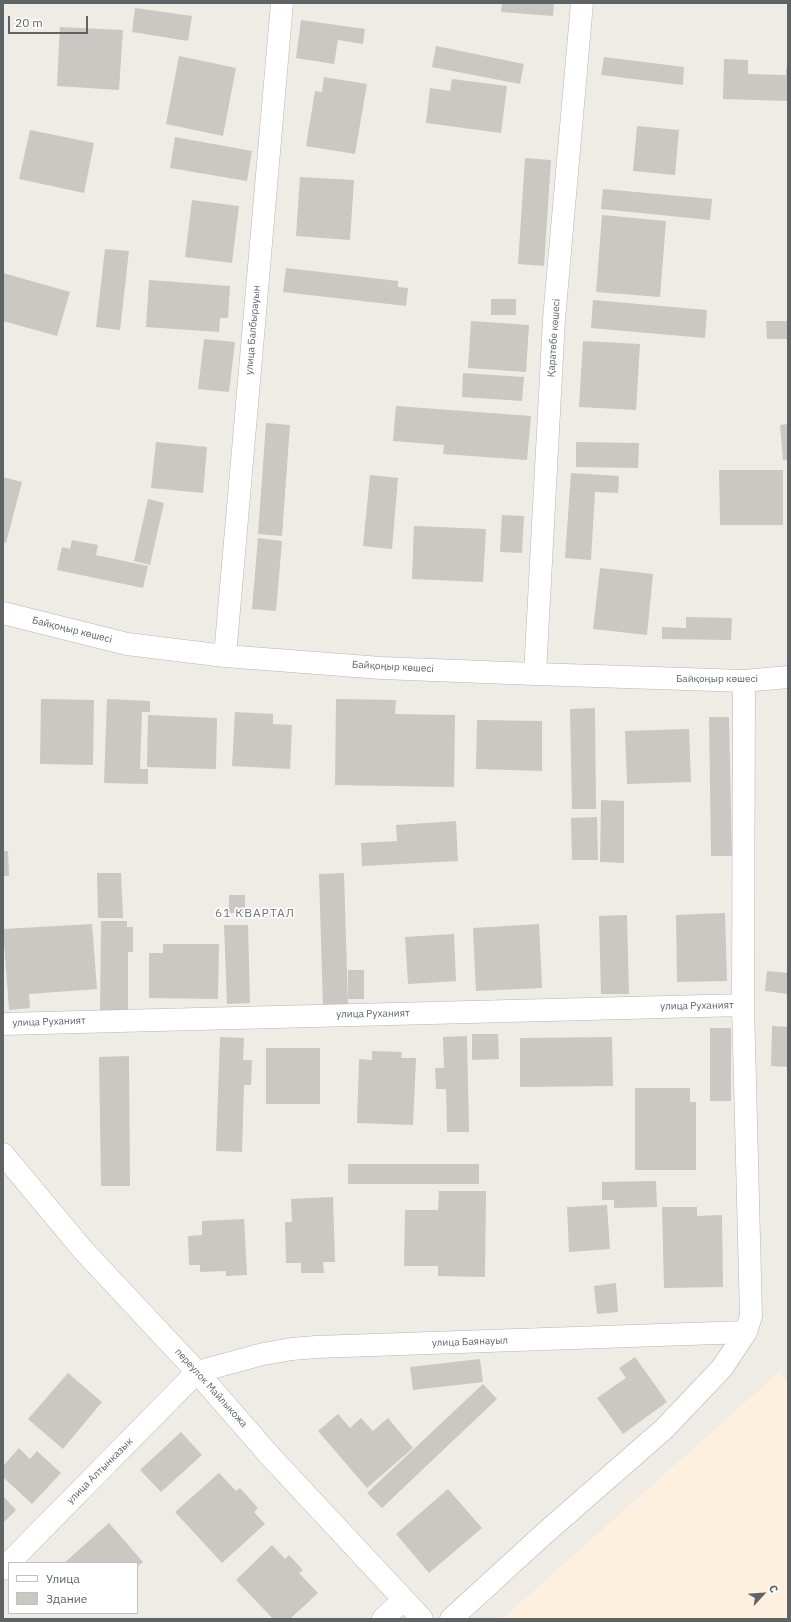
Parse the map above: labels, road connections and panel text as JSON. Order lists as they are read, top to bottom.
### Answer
{
  "streets": {
    "street": [
      "улица Балбырауын",
      "Қаратөбе көшесі",
      "Байқоңыр көшесі",
      "улица Руханият",
      "улица Баянауыл",
      "переулок Майлыкожа",
      "улица Алтынказык"
    ]
  },
  "crossings": [
    ["улица Балбырауын", "Байқоңыр көшесі"],
    ["Қаратөбе көшесі", "Байқоңыр көшесі"],
    ["улица Баянауыл", "переулок Майлыкожа"],
    ["улица Баянауыл", "улица Алтынказык"],
    ["переулок Майлыкожа", "улица Алтынказык"]
  ],
  "districts": ["61 КВАРТАЛ"],
  "legend": ["Улица", "Здание"],
  "scale_bar": "20 m",
  "north": "top right"
}
